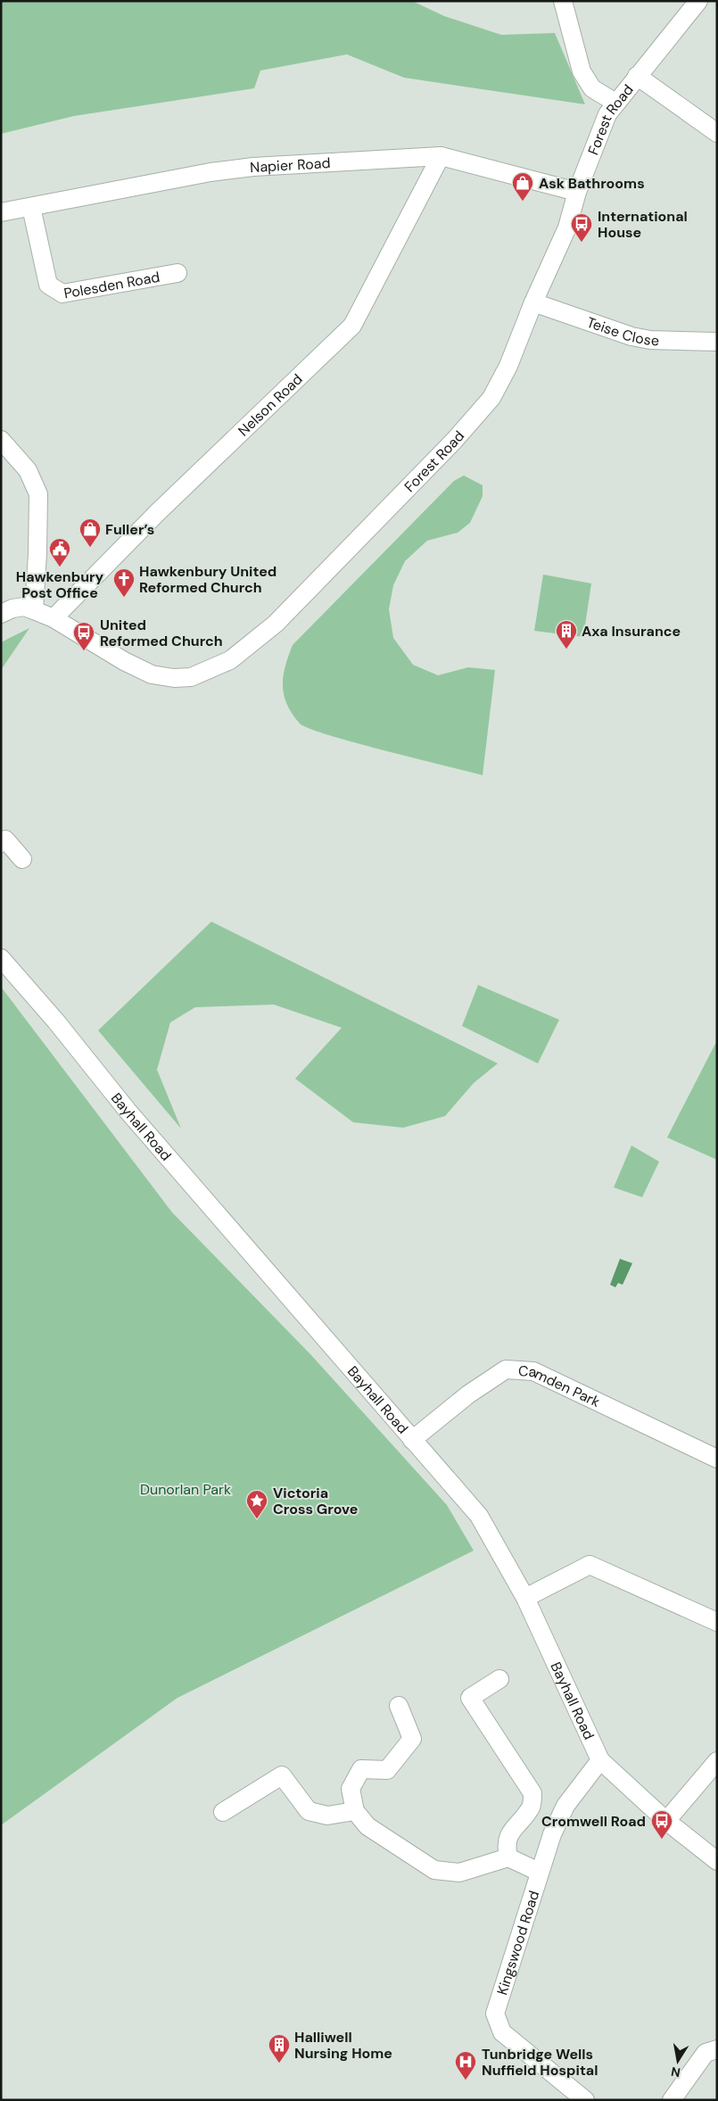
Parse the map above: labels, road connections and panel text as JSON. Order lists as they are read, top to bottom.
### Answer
{
  "streets": {
    "street": [
      "Forest Road",
      "Napier Road",
      "Polesden Road",
      "Teise Close",
      "Nelson Road",
      "Bayhall Road",
      "Camden Park",
      "Kingswood Road"
    ]
  },
  "crossings": [
    ["Forest Road", "Napier Road"],
    ["Forest Road", "Teise Close"],
    ["Forest Road", "Nelson Road"],
    ["Napier Road", "Polesden Road"],
    ["Napier Road", "Nelson Road"],
    ["Bayhall Road", "Camden Park"],
    ["Bayhall Road", "Kingswood Road"]
  ],
  "parks": ["Dunorlan Park"],
  "places": {
    "shop": ["Ask Bathrooms", "Fuller’s"],
    "bus stop": ["International House", "United Reformed Church", "Cromwell Road"],
    "public building": ["Hawkenbury Post Office"],
    "church": ["Hawkenbury United Reformed Church"],
    "building": ["Axa Insurance", "Halliwell Nursing Home"],
    "place": ["Victoria Cross Grove"],
    "hospital": ["Tunbridge Wells Nuffield Hospital"]
  },
  "north": "bottom"
}
